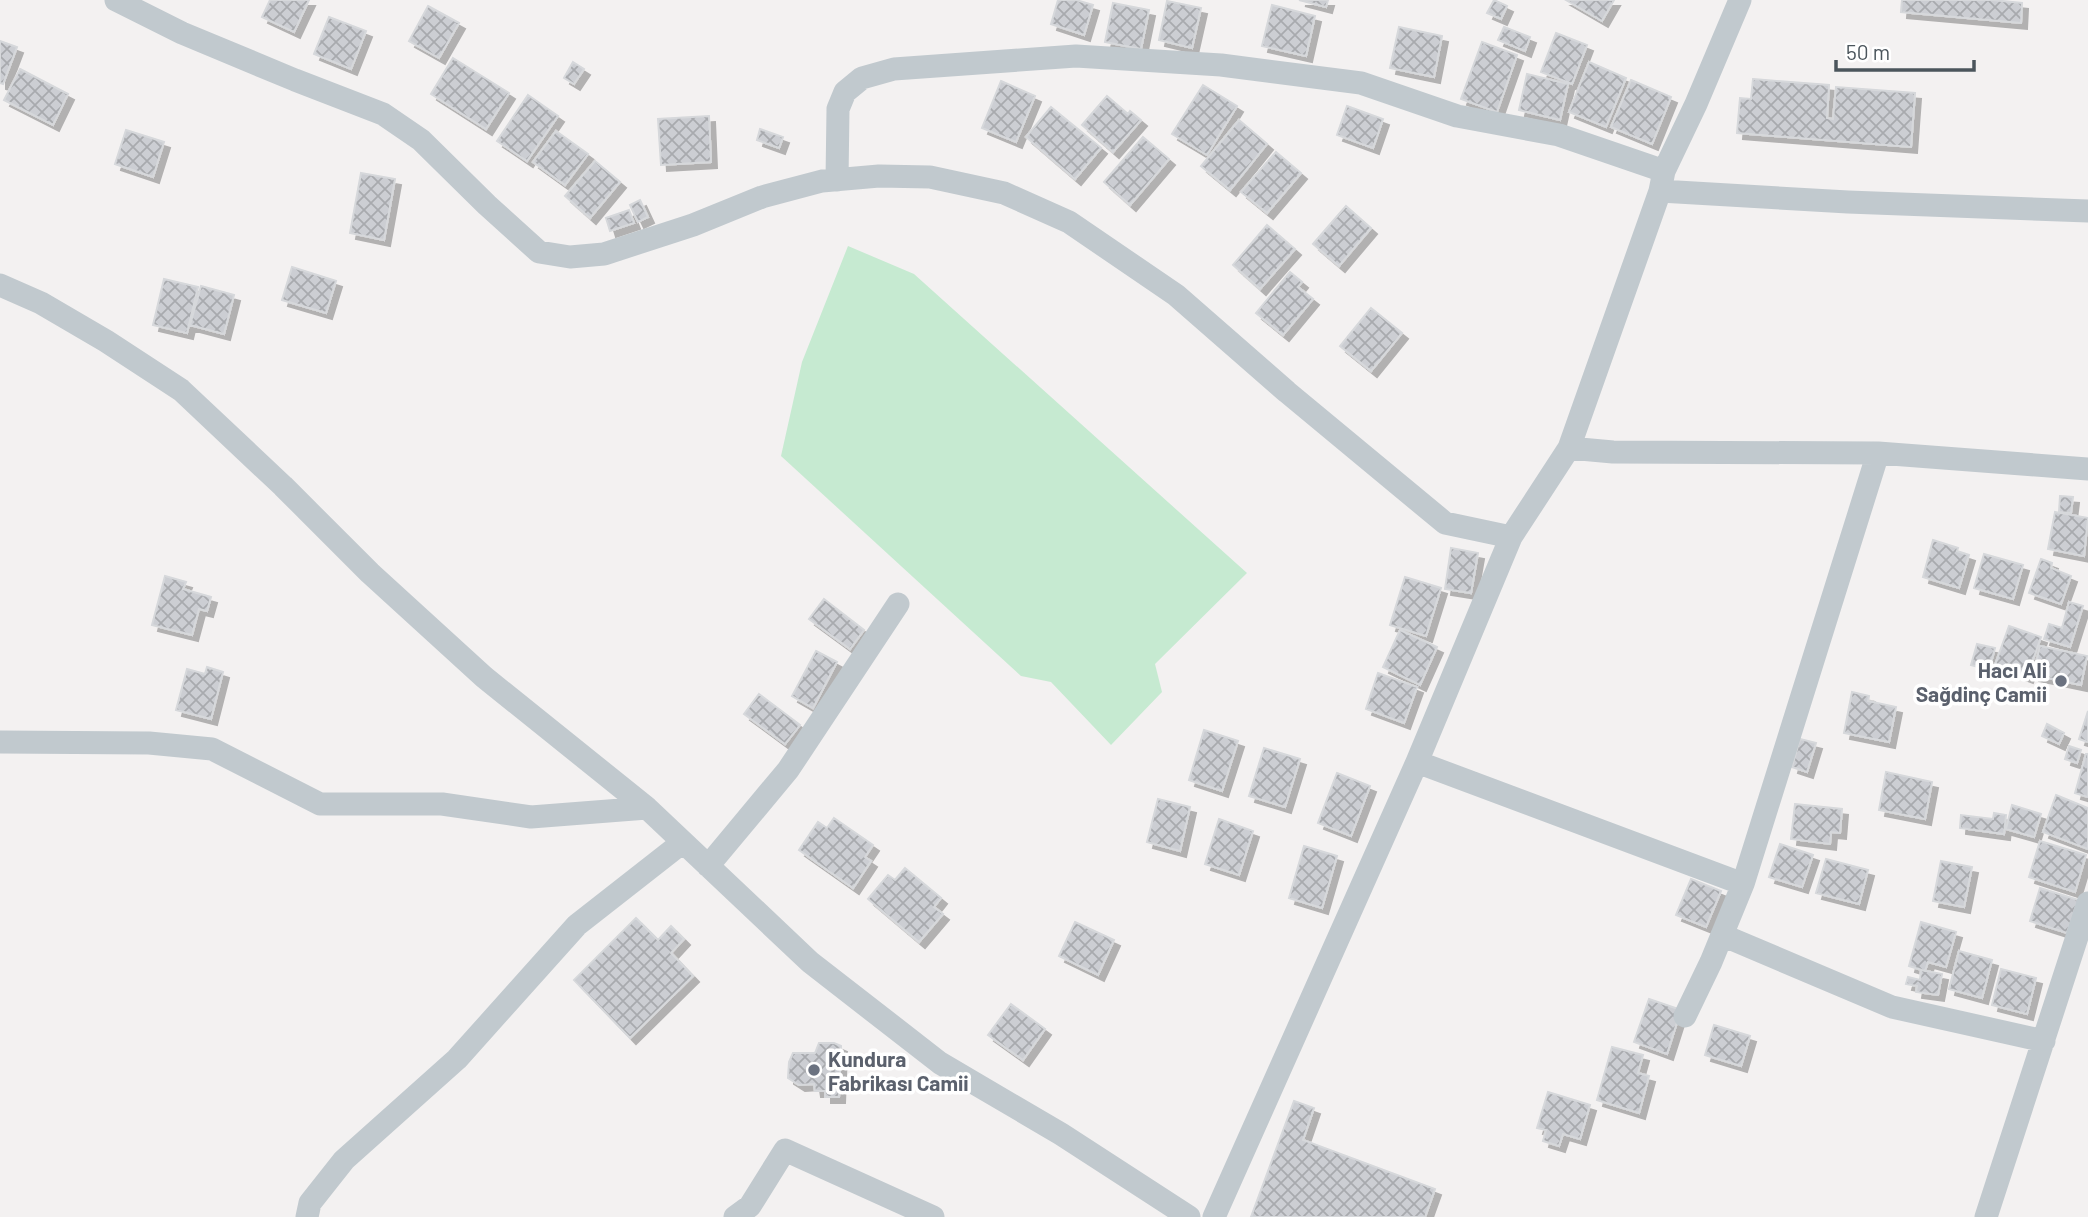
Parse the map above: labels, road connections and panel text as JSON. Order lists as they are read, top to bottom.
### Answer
{
  "places": ["Hacı Ali Sağdinç Camii", "Kundura Fabrikası Camii"],
  "scale_bar": "50 m"
}
